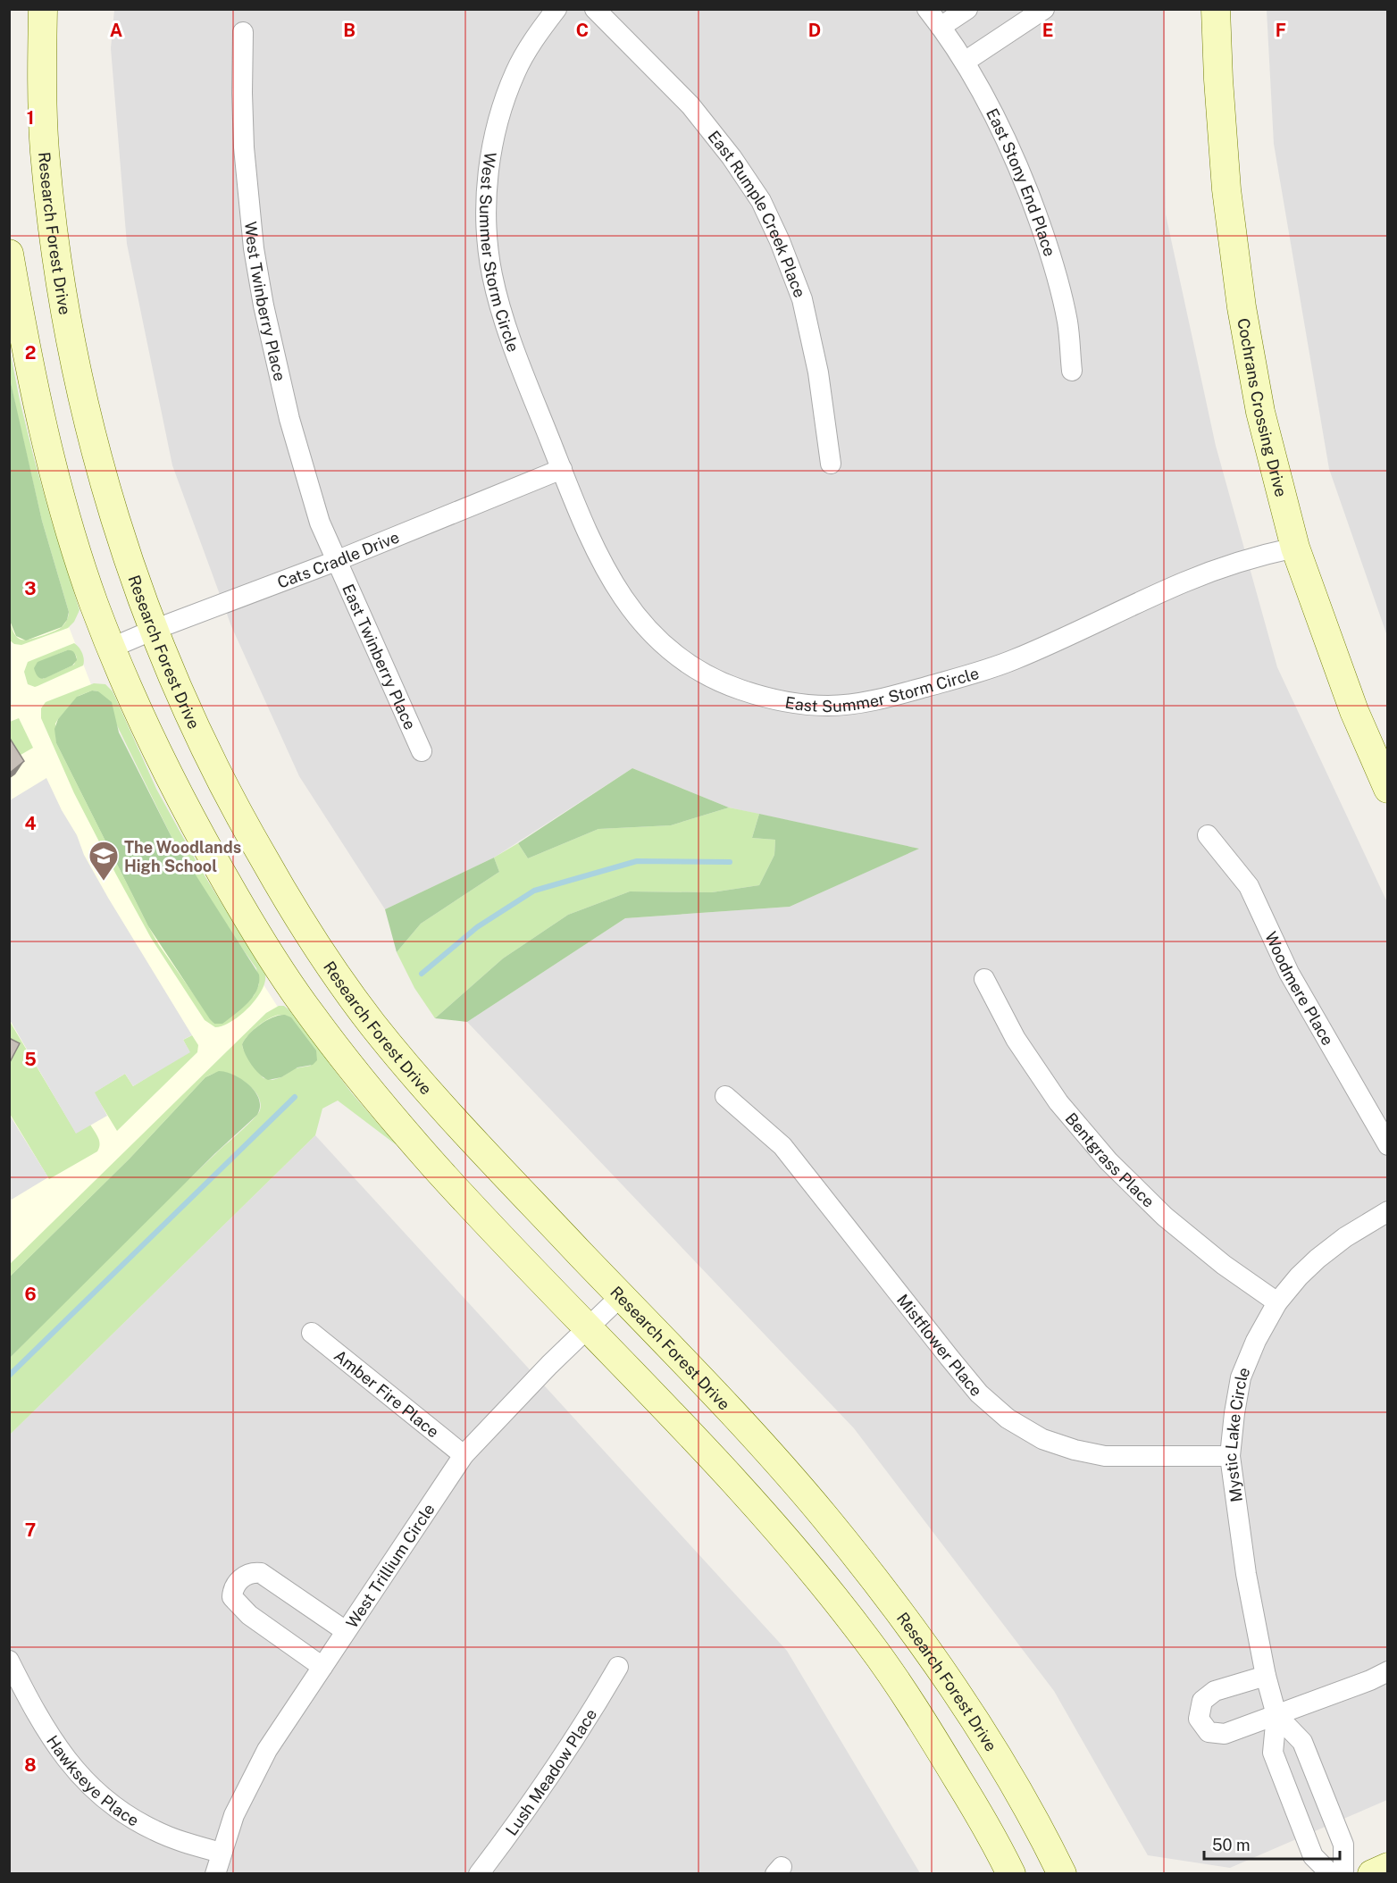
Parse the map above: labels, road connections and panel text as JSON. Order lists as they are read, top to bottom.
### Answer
{
  "streets": {
    "main road": ["Research Forest Drive", "Cochrans Crossing Drive"],
    "street": [
      "East Stony End Place",
      "East Rumple Creek Place",
      "West Summer Storm Circle",
      "West Twinberry Place",
      "Cats Cradle Drive",
      "East Twinberry Place",
      "East Summer Storm Circle",
      "Woodmere Place",
      "Bentgrass Place",
      "Mistflower Place",
      "Amber Fire Place",
      "Mystic Lake Circle",
      "West Trillium Circle",
      "Lush Meadow Place",
      "Hawkseye Place"
    ]
  },
  "crossings": [
    ["Research Forest Drive", "Cats Cradle Drive"],
    ["Research Forest Drive", "West Trillium Circle"],
    ["West Summer Storm Circle", "Cats Cradle Drive"],
    ["West Summer Storm Circle", "East Summer Storm Circle"],
    ["West Twinberry Place", "Cats Cradle Drive"],
    ["West Twinberry Place", "East Twinberry Place"],
    ["Cochrans Crossing Drive", "East Summer Storm Circle"],
    ["Cats Cradle Drive", "East Twinberry Place"],
    ["Cats Cradle Drive", "East Summer Storm Circle"],
    ["Bentgrass Place", "Mystic Lake Circle"],
    ["Mistflower Place", "Mystic Lake Circle"],
    ["Amber Fire Place", "West Trillium Circle"],
    ["West Trillium Circle", "Hawkseye Place"]
  ],
  "places": {
    "school or university": ["The Woodlands High School"]
  },
  "scale_bar": "50 m",
  "grid": {
    "columns": [
      "A",
      "B",
      "C",
      "D",
      "E",
      "F"
    ],
    "rows": [
      "1",
      "2",
      "3",
      "4",
      "5",
      "6",
      "7",
      "8"
    ]
  }
}
